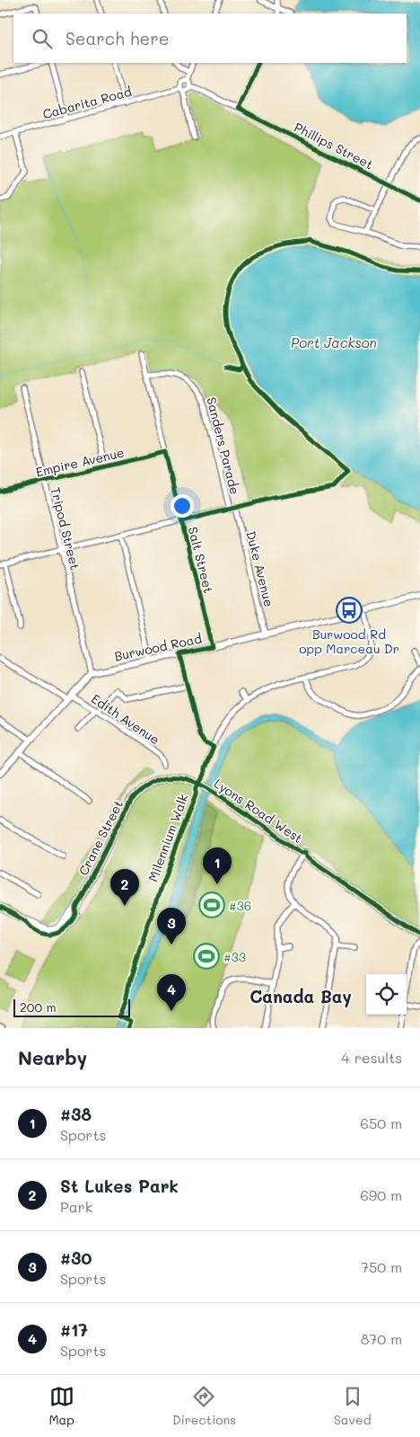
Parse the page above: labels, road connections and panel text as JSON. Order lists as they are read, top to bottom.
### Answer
{
  "streets": {
    "main road": ["Lyons Road West", "Crane Street"],
    "street": [
      "Cabarita Road",
      "Phillips Street",
      "Sanders Parade",
      "Empire Avenue",
      "Tripod Street",
      "Salt Street",
      "Duke Avenue",
      "Burwood Road",
      "Edith Avenue"
    ],
    "cycle path": ["Milennium Walk"]
  },
  "crossings": [
    ["Cabarita Road", "Phillips Street"],
    ["Sanders Parade", "Salt Street"],
    ["Sanders Parade", "Duke Avenue"],
    ["Empire Avenue", "Tripod Street"],
    ["Empire Avenue", "Salt Street"],
    ["Tripod Street", "Burwood Road"],
    ["Salt Street", "Burwood Road"],
    ["Duke Avenue", "Burwood Road"],
    ["Lyons Road West", "Crane Street"]
  ],
  "districts": ["Canada Bay"],
  "water": ["Port Jackson"],
  "places": {
    "bus stop": ["Burwood Rd opp Marceau Dr"],
    "sports": ["#36", "#33"]
  },
  "scale_bar": "200 m",
  "page": {
    "search": "Search here",
    "pins": [
      "1",
      "2",
      "3",
      "4"
    ],
    "scale": "200 m",
    "heading": ["Nearby", "4 results"],
    "list": [
      {
        "mark": "1",
        "name": "#38",
        "note": "Sports",
        "value": "650 m"
      },
      {
        "mark": "2",
        "name": "St Lukes Park",
        "note": "Park",
        "value": "690 m"
      },
      {
        "mark": "3",
        "name": "#30",
        "note": "Sports",
        "value": "750 m"
      },
      {
        "mark": "4",
        "name": "#17",
        "note": "Sports",
        "value": "870 m"
      }
    ],
    "nav": ["Map", "Directions", "Saved"]
  }
}
